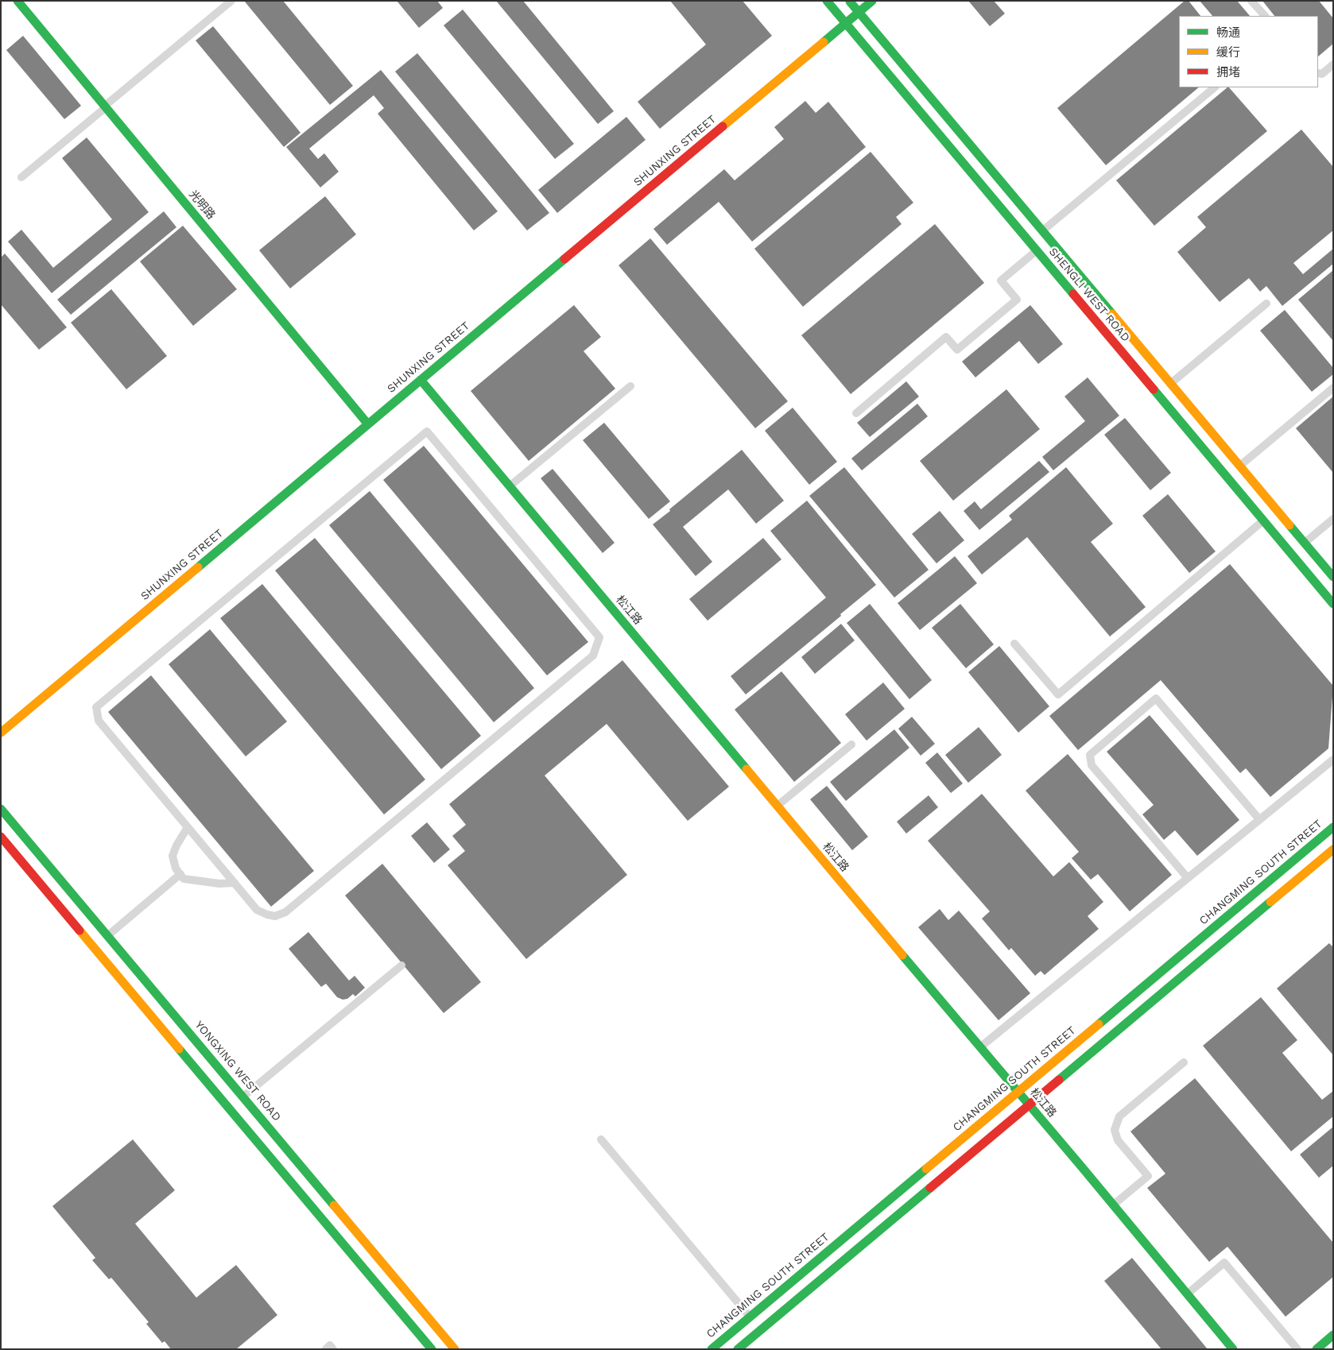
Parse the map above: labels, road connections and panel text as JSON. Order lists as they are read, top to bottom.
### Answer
{
  "streets": {
    "main road": [
      "SHUNXING STREET",
      "光明路",
      "SHENGLI WEST ROAD",
      "松江路",
      "CHANGMING SOUTH STREET",
      "YONGXING WEST ROAD"
    ]
  },
  "crossings": [
    ["SHUNXING STREET", "光明路"],
    ["SHUNXING STREET", "SHENGLI WEST ROAD"],
    ["SHUNXING STREET", "松江路"],
    ["松江路", "CHANGMING SOUTH STREET"]
  ],
  "legend": ["畅通", "缓行", "拥堵"]
}
